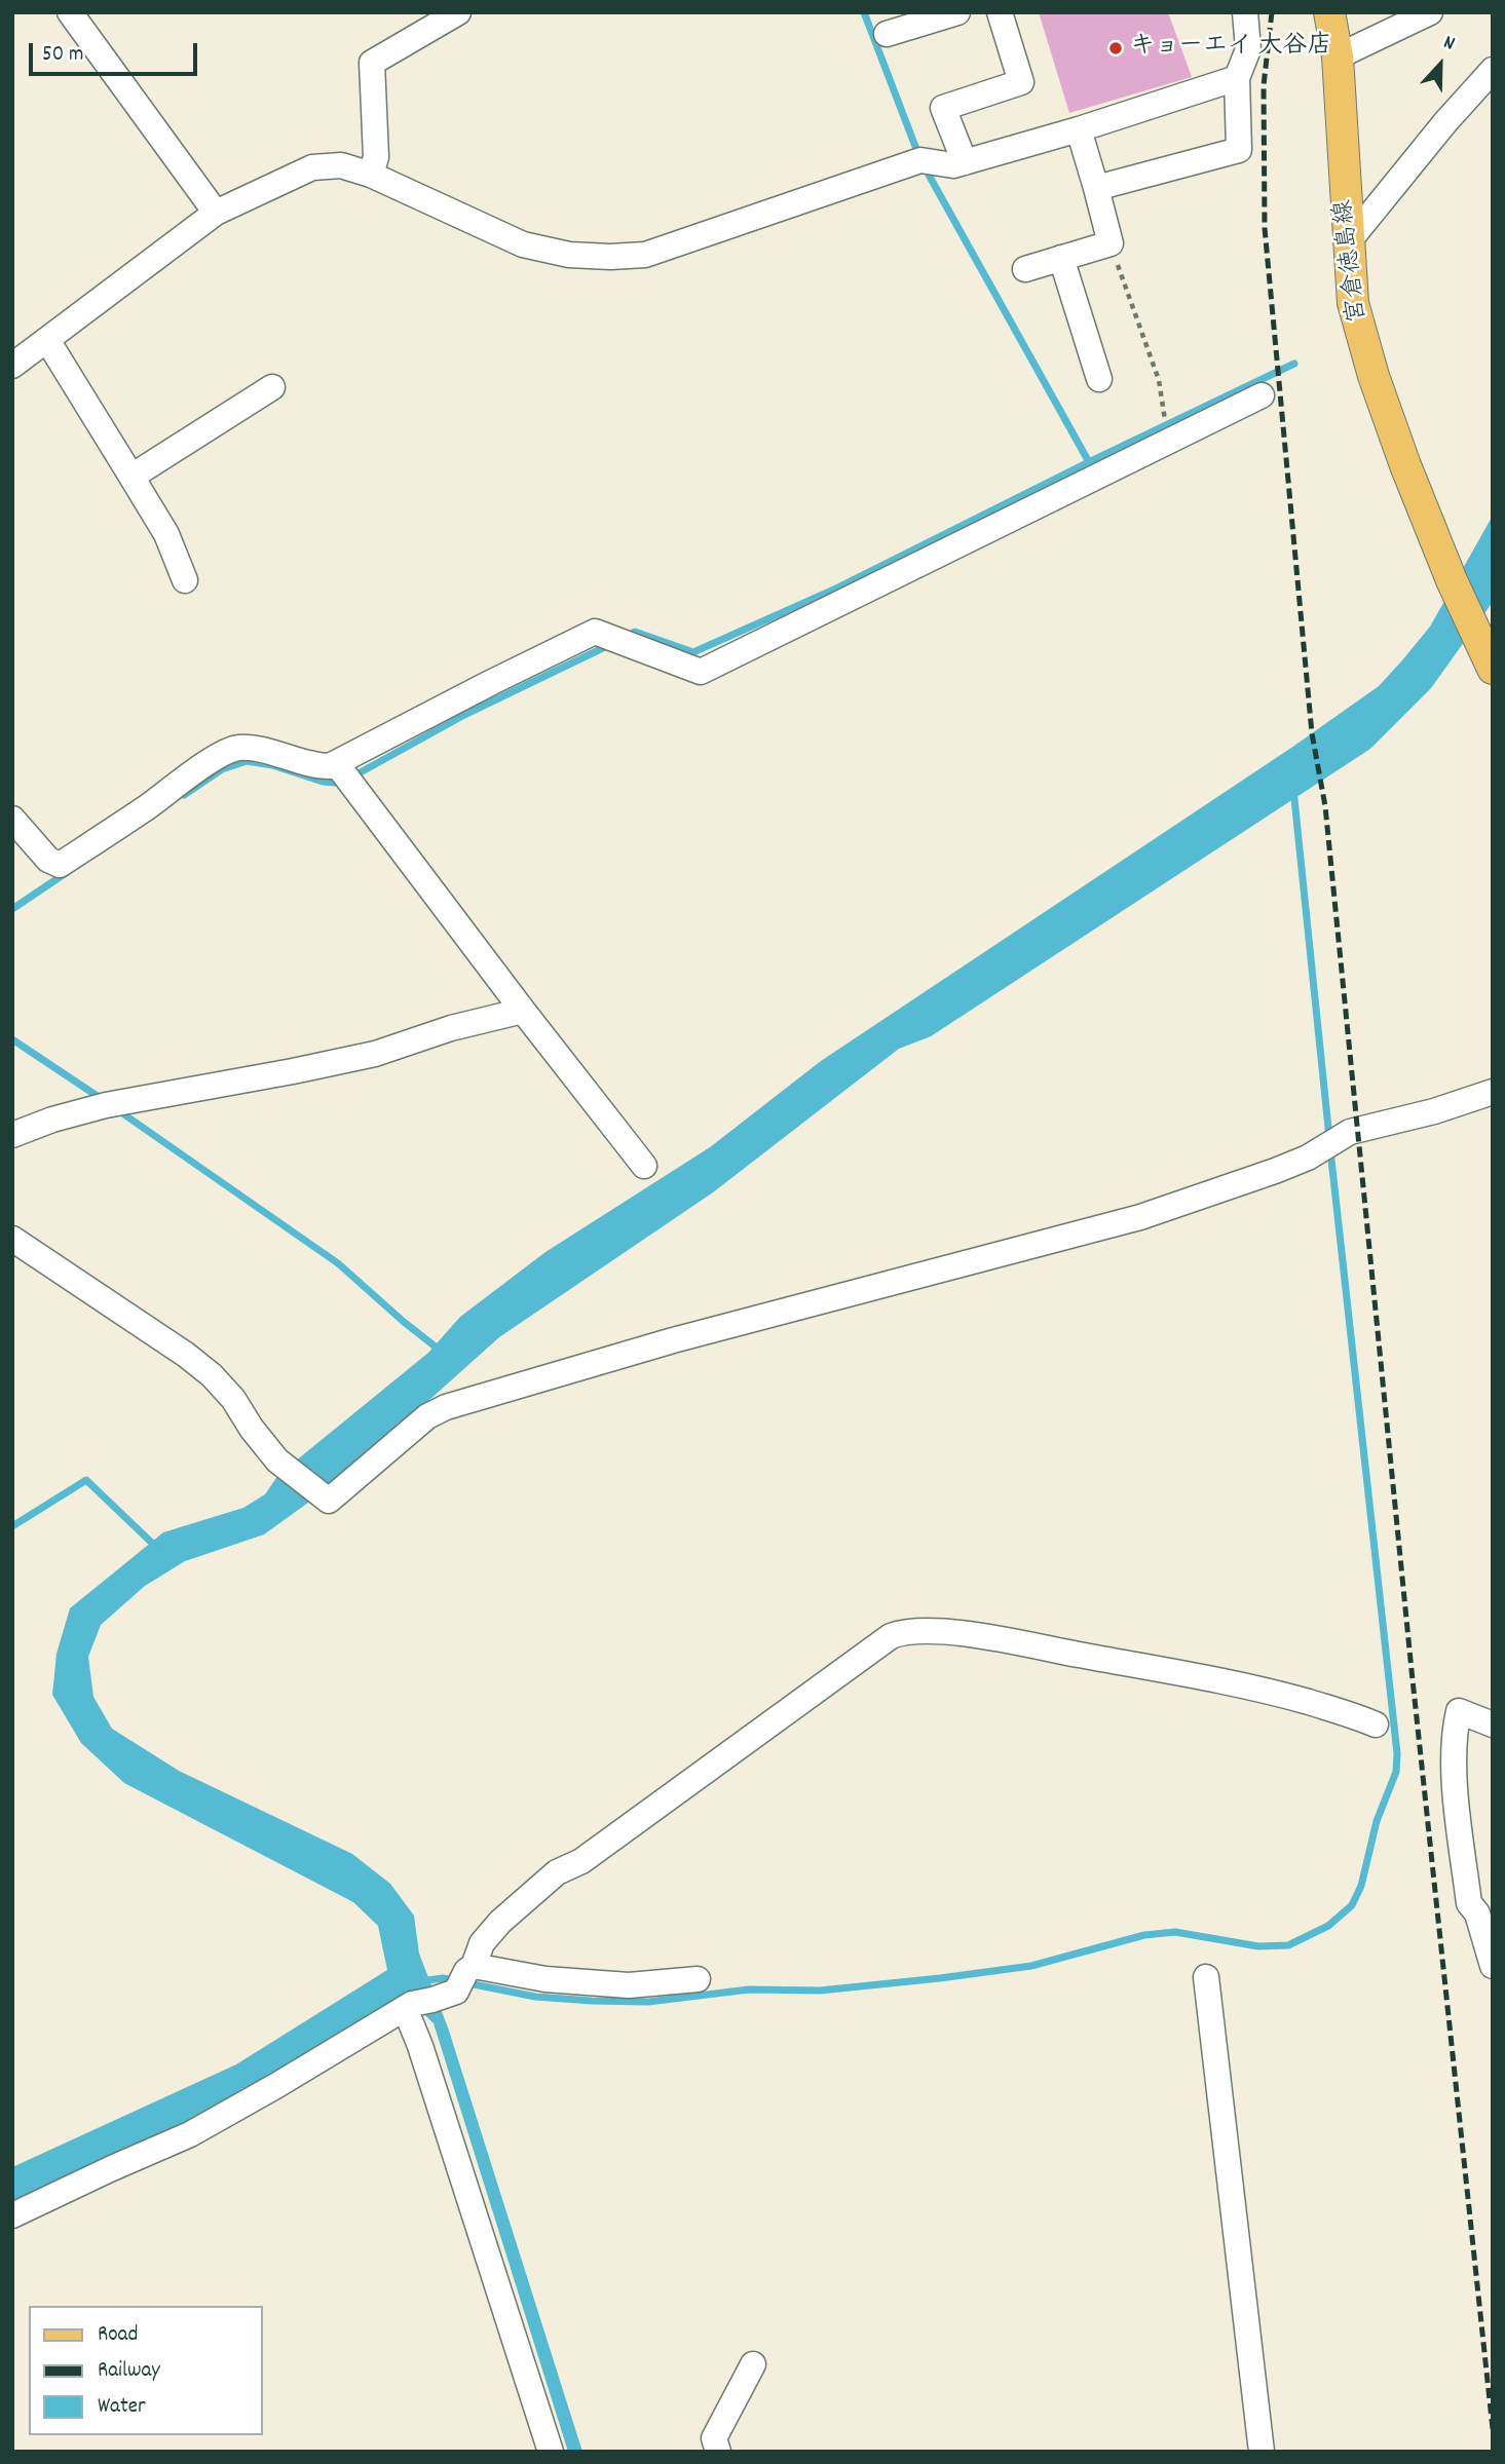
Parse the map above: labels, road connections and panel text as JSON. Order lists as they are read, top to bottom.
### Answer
{
  "streets": {
    "main road": ["宮倉徳島線"]
  },
  "places": ["キョーエイ 大谷店"],
  "legend": ["Road", "Railway", "Water"],
  "scale_bar": "50 m",
  "north": "top"
}
